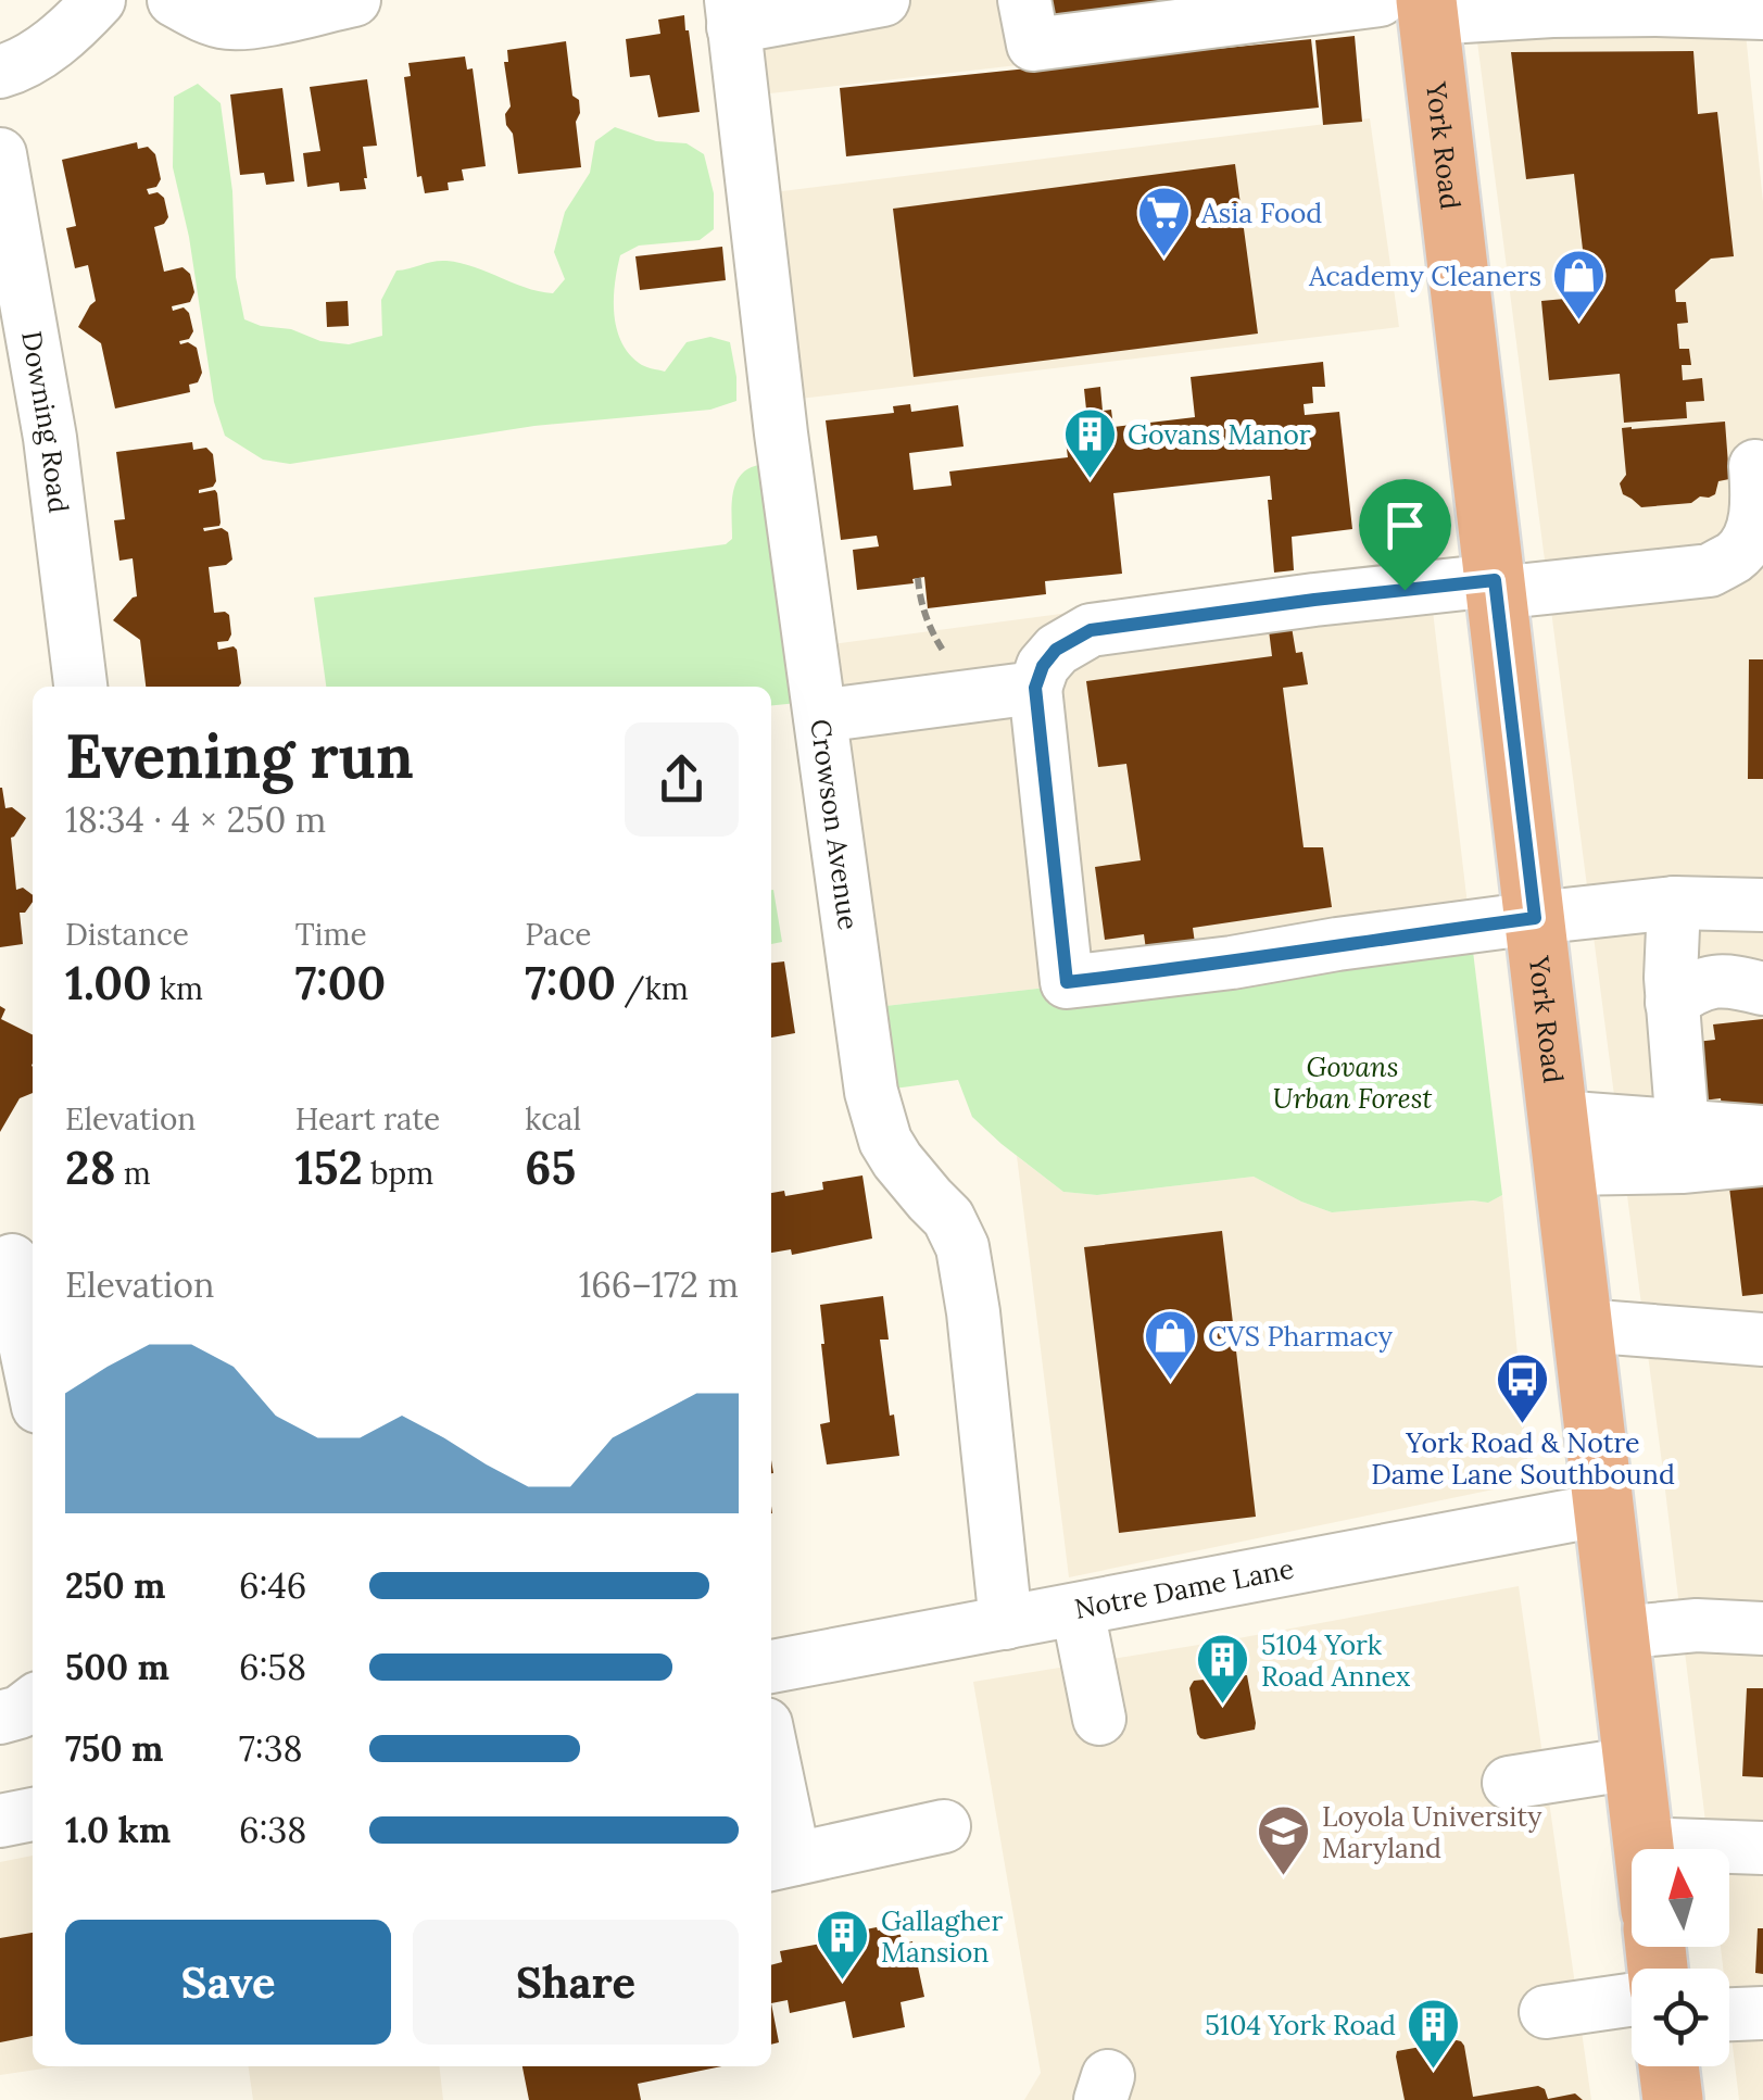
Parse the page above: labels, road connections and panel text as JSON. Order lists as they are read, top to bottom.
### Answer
{
  "streets": {
    "main road": ["York Road"],
    "street": ["Downing Road", "Crowson Avenue", "Notre Dame Lane"]
  },
  "crossings": [
    ["York Road", "Notre Dame Lane"],
    ["Crowson Avenue", "Notre Dame Lane"]
  ],
  "parks": ["Govans Urban Forest"],
  "places": {
    "supermarket": ["Asia Food"],
    "shop": ["Academy Cleaners", "CVS Pharmacy"],
    "building": [
      "Govans Manor",
      "5104 York Road Annex",
      "Gallagher Mansion",
      "5104 York Road"
    ],
    "bus stop": ["York Road & Notre Dame Lane Southbound"],
    "school or university": ["Loyola University Maryland"]
  },
  "north": "top",
  "page": {
    "heading": ["Evening run", "18:34 · 4 × 250 m"],
    "stats": [
      ["Distance", "1.00 km"],
      ["Time", "7:00"],
      ["Pace", "7:00 /km"],
      ["Elevation", "28 m"],
      ["Heart rate", "152 bpm"],
      ["kcal", "65"]
    ],
    "chart": ["Elevation", "166–172 m"],
    "list": [
      {
        "name": "250 m",
        "note": "6:46"
      },
      {
        "name": "500 m",
        "note": "6:58"
      },
      {
        "name": "750 m",
        "note": "7:38"
      },
      {
        "name": "1.0 km",
        "note": "6:38"
      }
    ],
    "buttons": ["Save", "Share"]
  }
}
